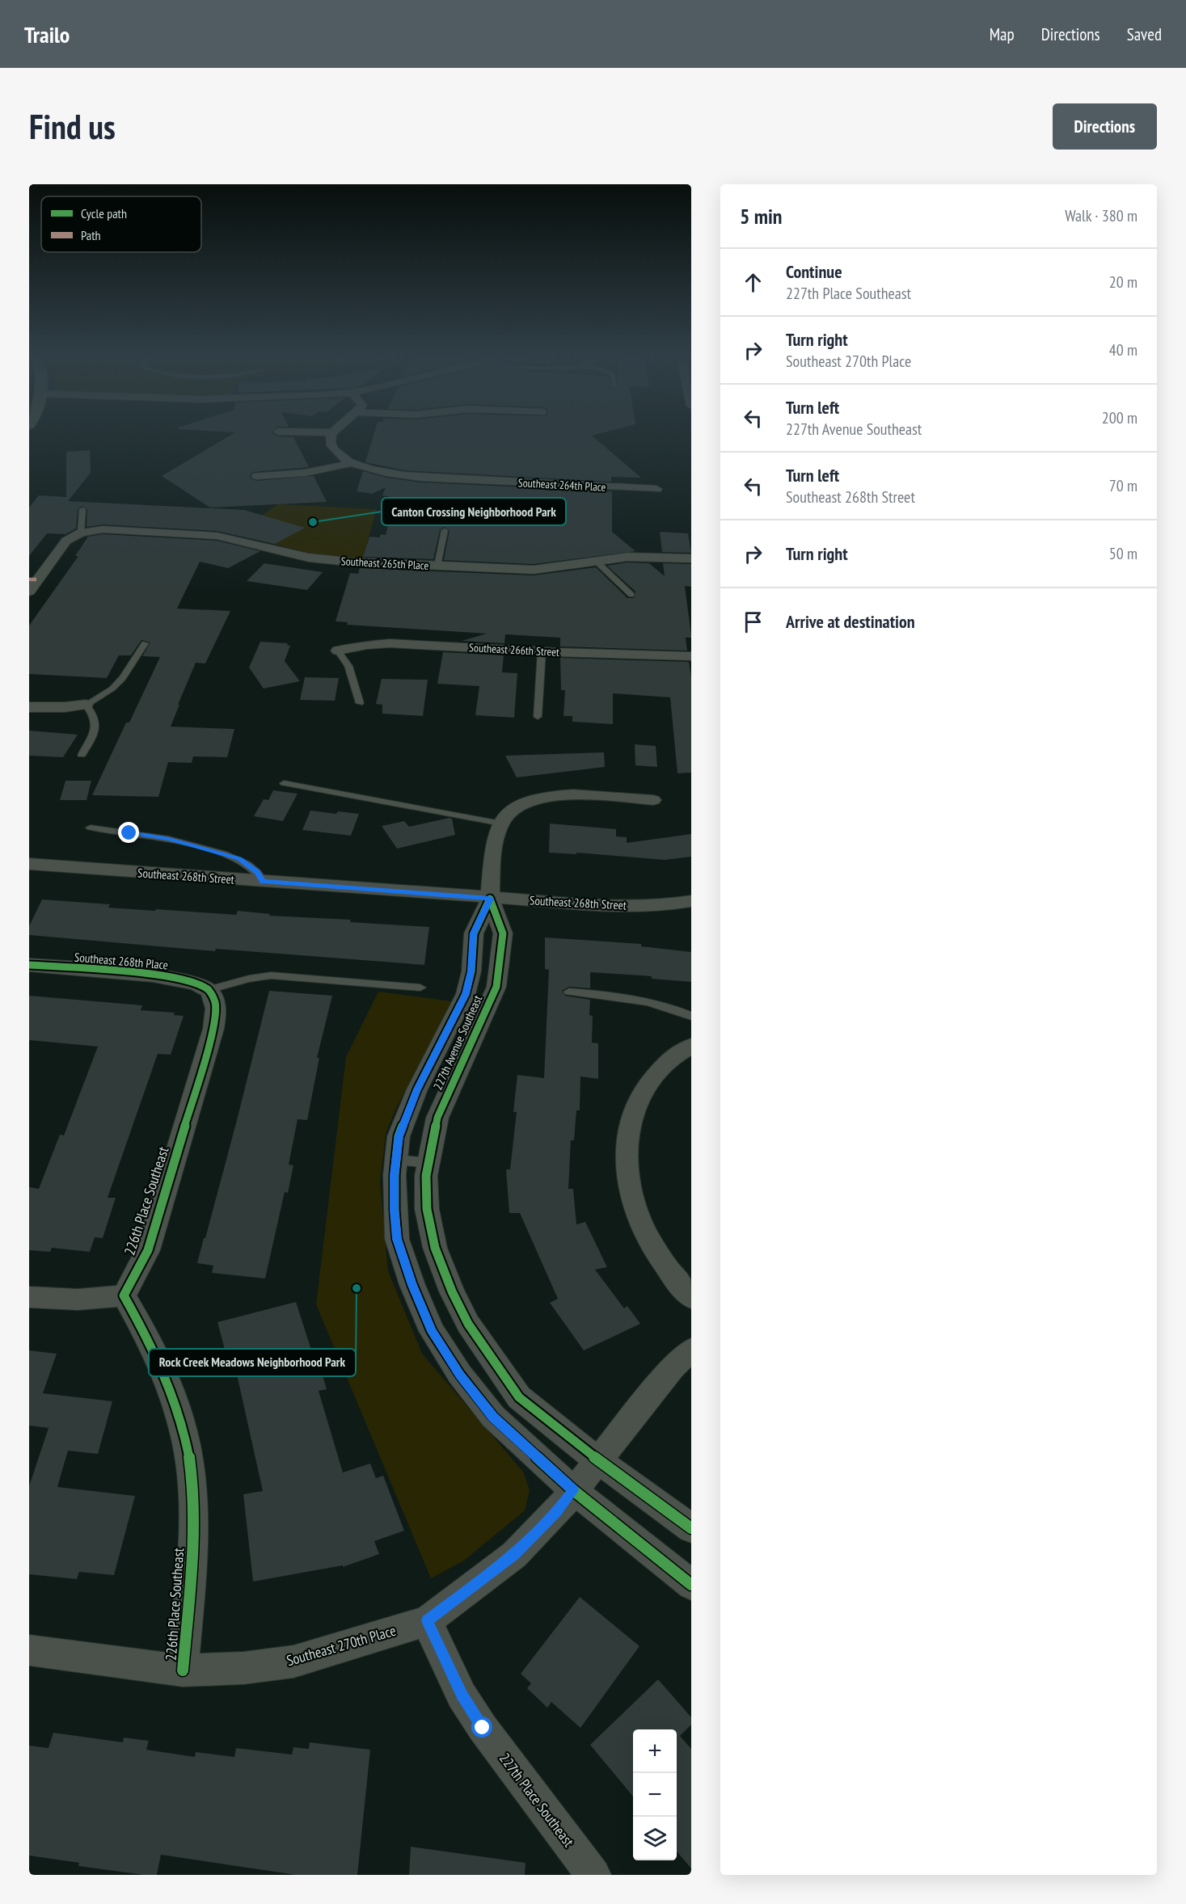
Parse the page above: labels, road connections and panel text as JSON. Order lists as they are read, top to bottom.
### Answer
{
  "streets": {
    "street": [
      "Southeast 264th Place",
      "Southeast 265th Place",
      "Southeast 266th Street",
      "Southeast 268th Street",
      "Southeast 268th Place",
      "227th Avenue Southeast",
      "226th Place Southeast",
      "Southeast 270th Place",
      "227th Place Southeast"
    ]
  },
  "crossings": [
    ["Southeast 268th Street", "227th Avenue Southeast"],
    ["Southeast 268th Place", "226th Place Southeast"],
    ["227th Avenue Southeast", "Southeast 270th Place"],
    ["226th Place Southeast", "Southeast 270th Place"],
    ["Southeast 270th Place", "227th Place Southeast"]
  ],
  "places": ["Canton Crossing Neighborhood Park", "Rock Creek Meadows Neighborhood Park"],
  "legend": ["Cycle path", "Path"],
  "page": {
    "header": "Trailo",
    "nav": ["Map", "Directions", "Saved"],
    "buttons": "Directions",
    "title": "Find us",
    "heading": ["5 min", "Walk · 380 m"],
    "list": [
      ["Continue", "227th Place Southeast", "20 m"],
      ["Turn right", "Southeast 270th Place", "40 m"],
      ["Turn left", "227th Avenue Southeast", "200 m"],
      ["Turn left", "Southeast 268th Street", "70 m"],
      ["Turn right", "50 m"],
      "Arrive at destination"
    ],
    "map_buttons": ["+", "−"]
  }
}
